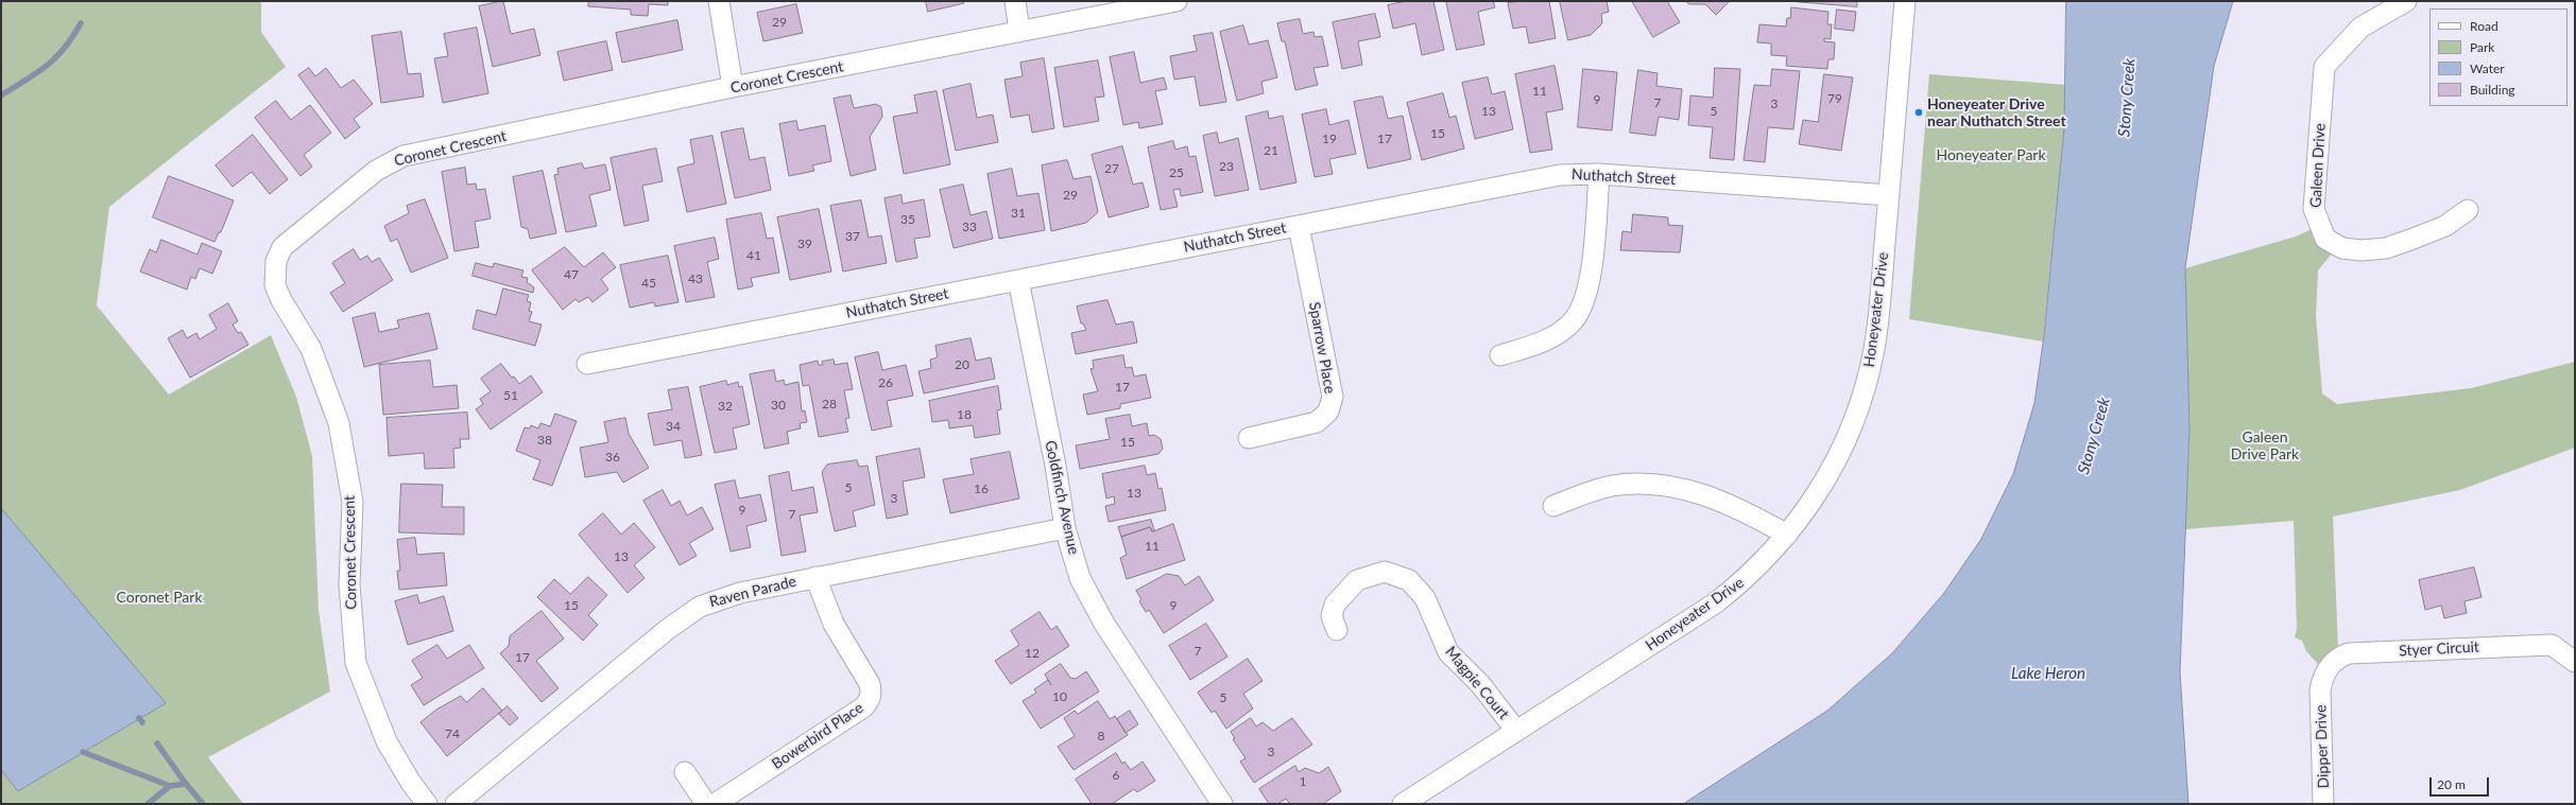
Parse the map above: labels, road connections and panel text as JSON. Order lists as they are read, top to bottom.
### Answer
{
  "streets": {
    "street": [
      "Coronet Crescent",
      "Galeen Drive",
      "Nuthatch Street",
      "Honeyeater Drive",
      "Sparrow Place",
      "Goldfinch Avenue",
      "Raven Parade",
      "Styer Circuit",
      "Magpie Court",
      "Bowerbird Place",
      "Dipper Drive"
    ]
  },
  "crossings": [
    ["Nuthatch Street", "Honeyeater Drive"],
    ["Nuthatch Street", "Sparrow Place"],
    ["Nuthatch Street", "Goldfinch Avenue"],
    ["Honeyeater Drive", "Magpie Court"],
    ["Goldfinch Avenue", "Raven Parade"],
    ["Raven Parade", "Bowerbird Place"],
    ["Styer Circuit", "Dipper Drive"]
  ],
  "water": ["Stony Creek", "Lake Heron"],
  "parks": ["Honeyeater Park", "Galeen Drive Park", "Coronet Park"],
  "places": ["Honeyeater Drive near Nuthatch Street"],
  "house_numbers": [
    "29",
    "11",
    "79",
    "9",
    "7",
    "3",
    "13",
    "5",
    "15",
    "19",
    "17",
    "21",
    "23",
    "27",
    "25",
    "29",
    "31",
    "35",
    "33",
    "37",
    "39",
    "41",
    "47",
    "43",
    "45",
    "20",
    "26",
    "17",
    "51",
    "28",
    "30",
    "32",
    "18",
    "34",
    "38",
    "15",
    "36",
    "5",
    "16",
    "13",
    "3",
    "9",
    "7",
    "11",
    "13",
    "15",
    "9",
    "7",
    "12",
    "17",
    "10",
    "5",
    "74",
    "8",
    "3",
    "6",
    "1"
  ],
  "legend": [
    "Road",
    "Park",
    "Water",
    "Building"
  ],
  "scale_bar": "20 m"
}
